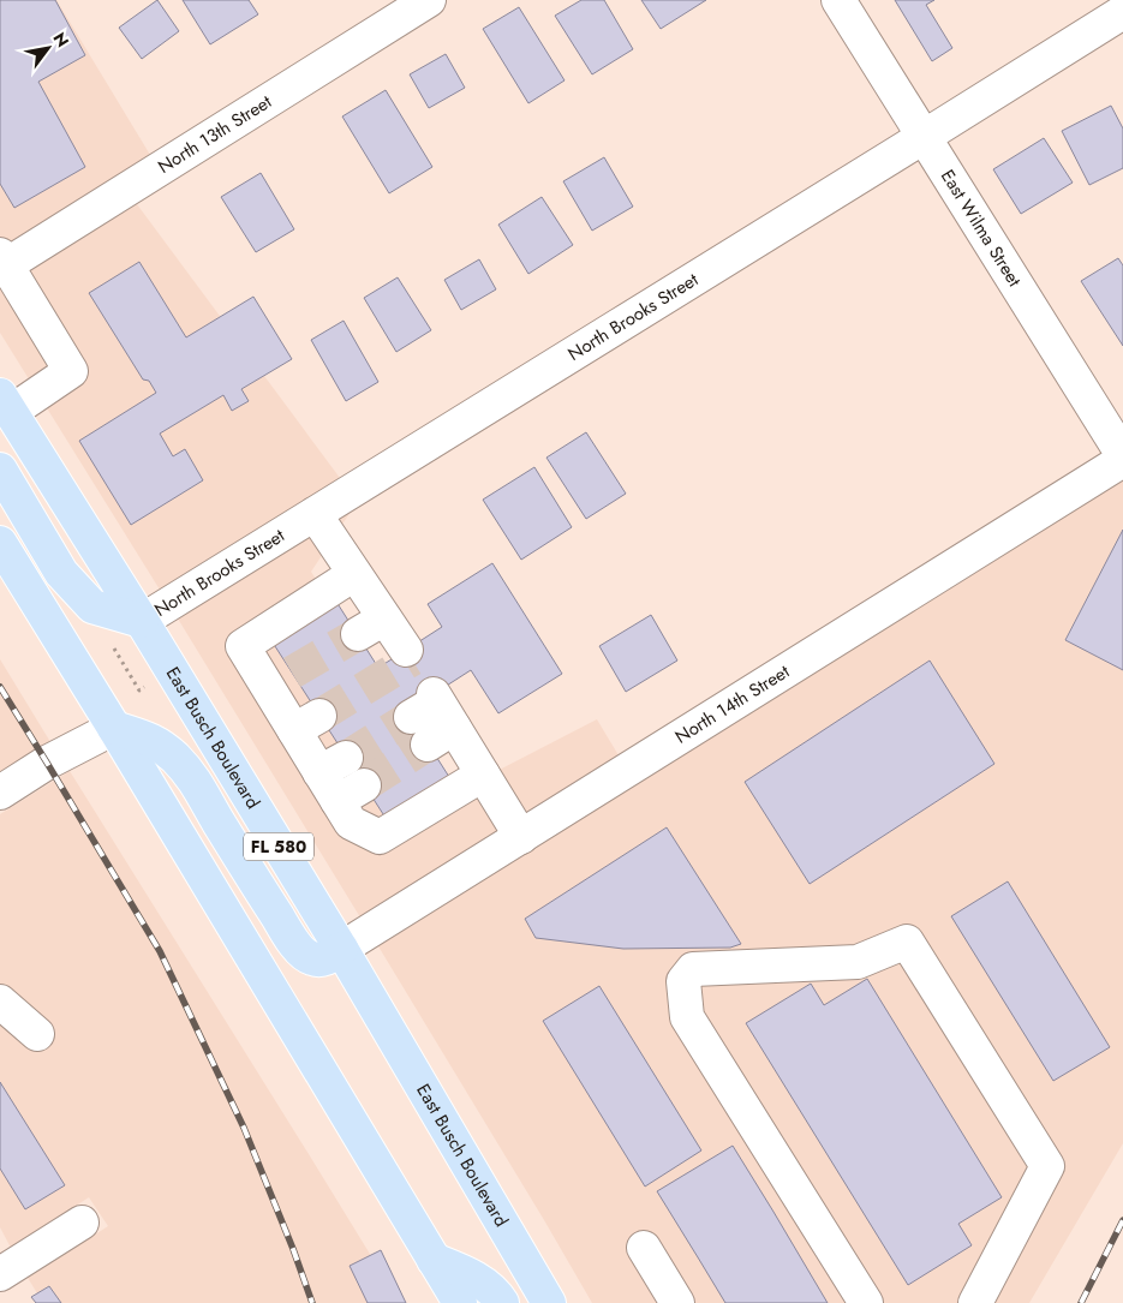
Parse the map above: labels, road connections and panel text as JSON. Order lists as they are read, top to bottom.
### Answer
{
  "streets": {
    "main road": ["East Busch Boulevard", "FL 580"],
    "street": [
      "North 13th Street",
      "East Wilma Street",
      "North Brooks Street",
      "North 14th Street"
    ]
  },
  "crossings": [
    ["East Wilma Street", "North Brooks Street"],
    ["East Wilma Street", "North 14th Street"],
    ["North Brooks Street", "East Busch Boulevard"],
    ["North 14th Street", "East Busch Boulevard"]
  ],
  "north": "top right"
}
